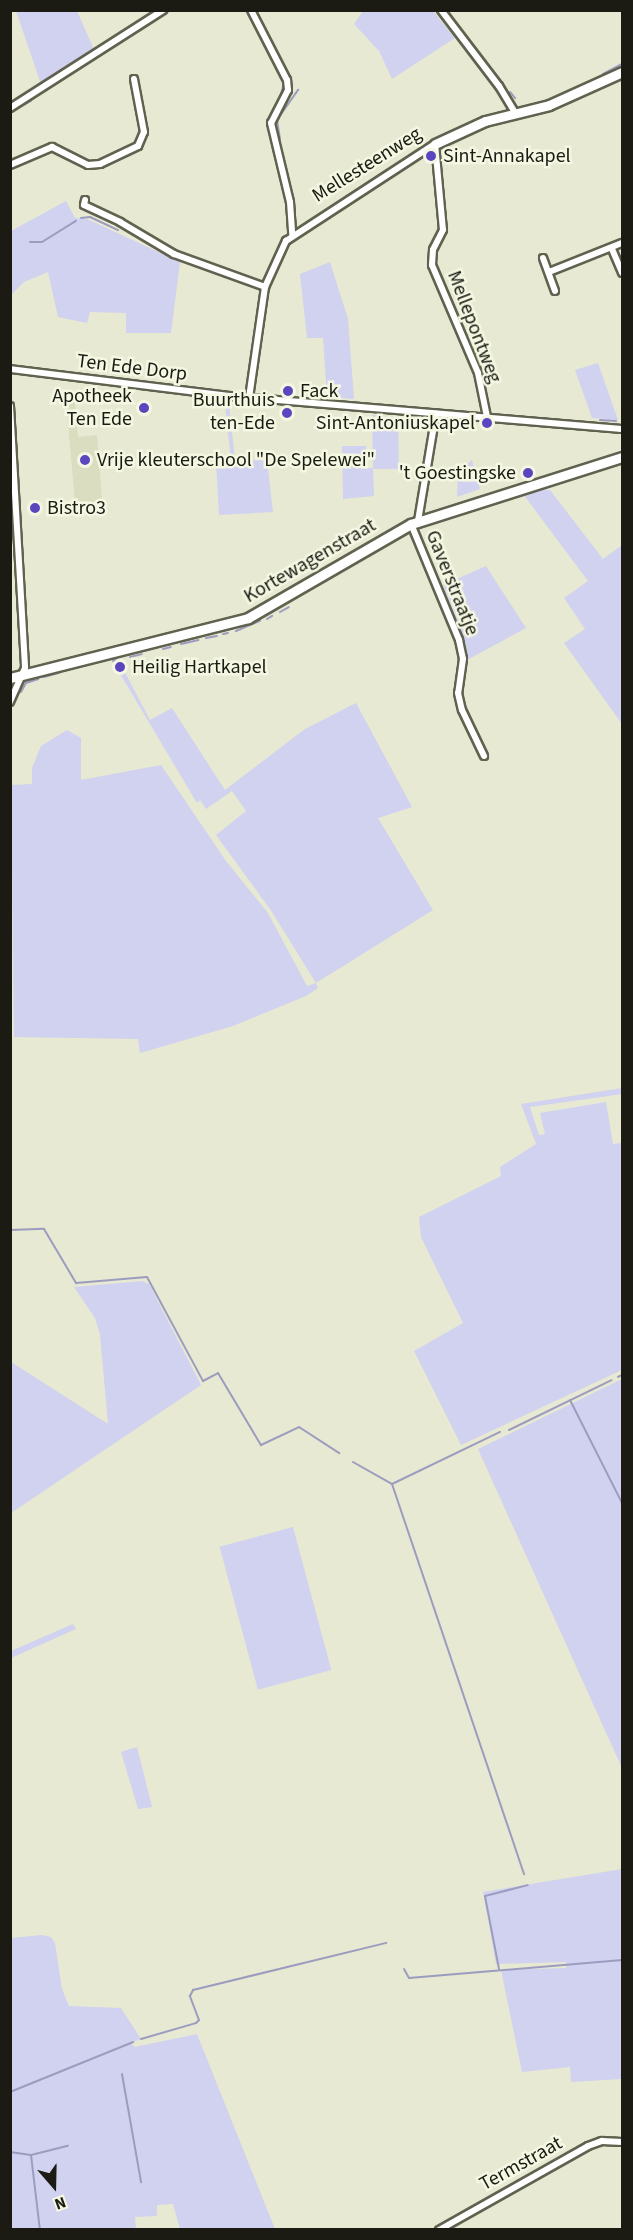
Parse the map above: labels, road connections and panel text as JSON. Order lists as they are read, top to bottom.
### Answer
{
  "streets": {
    "street": [
      "Mellesteenweg",
      "Mellepontweg",
      "Ten Ede Dorp",
      "Kortewagenstraat",
      "Gaverstraatje",
      "Termstraat"
    ]
  },
  "crossings": [
    ["Mellesteenweg", "Mellepontweg"],
    ["Mellepontweg", "Ten Ede Dorp"],
    ["Ten Ede Dorp", "Gaverstraatje"],
    ["Kortewagenstraat", "Gaverstraatje"]
  ],
  "places": [
    "Sint-Annakapel",
    "Fack",
    "Apotheek Ten Ede",
    "Buurthuis ten-Ede",
    "Sint-Antoniuskapel",
    "Vrije kleuterschool \"De Spelewei\"",
    "'t Goestingske",
    "Bistro3",
    "Heilig Hartkapel"
  ],
  "north": "bottom"
}
